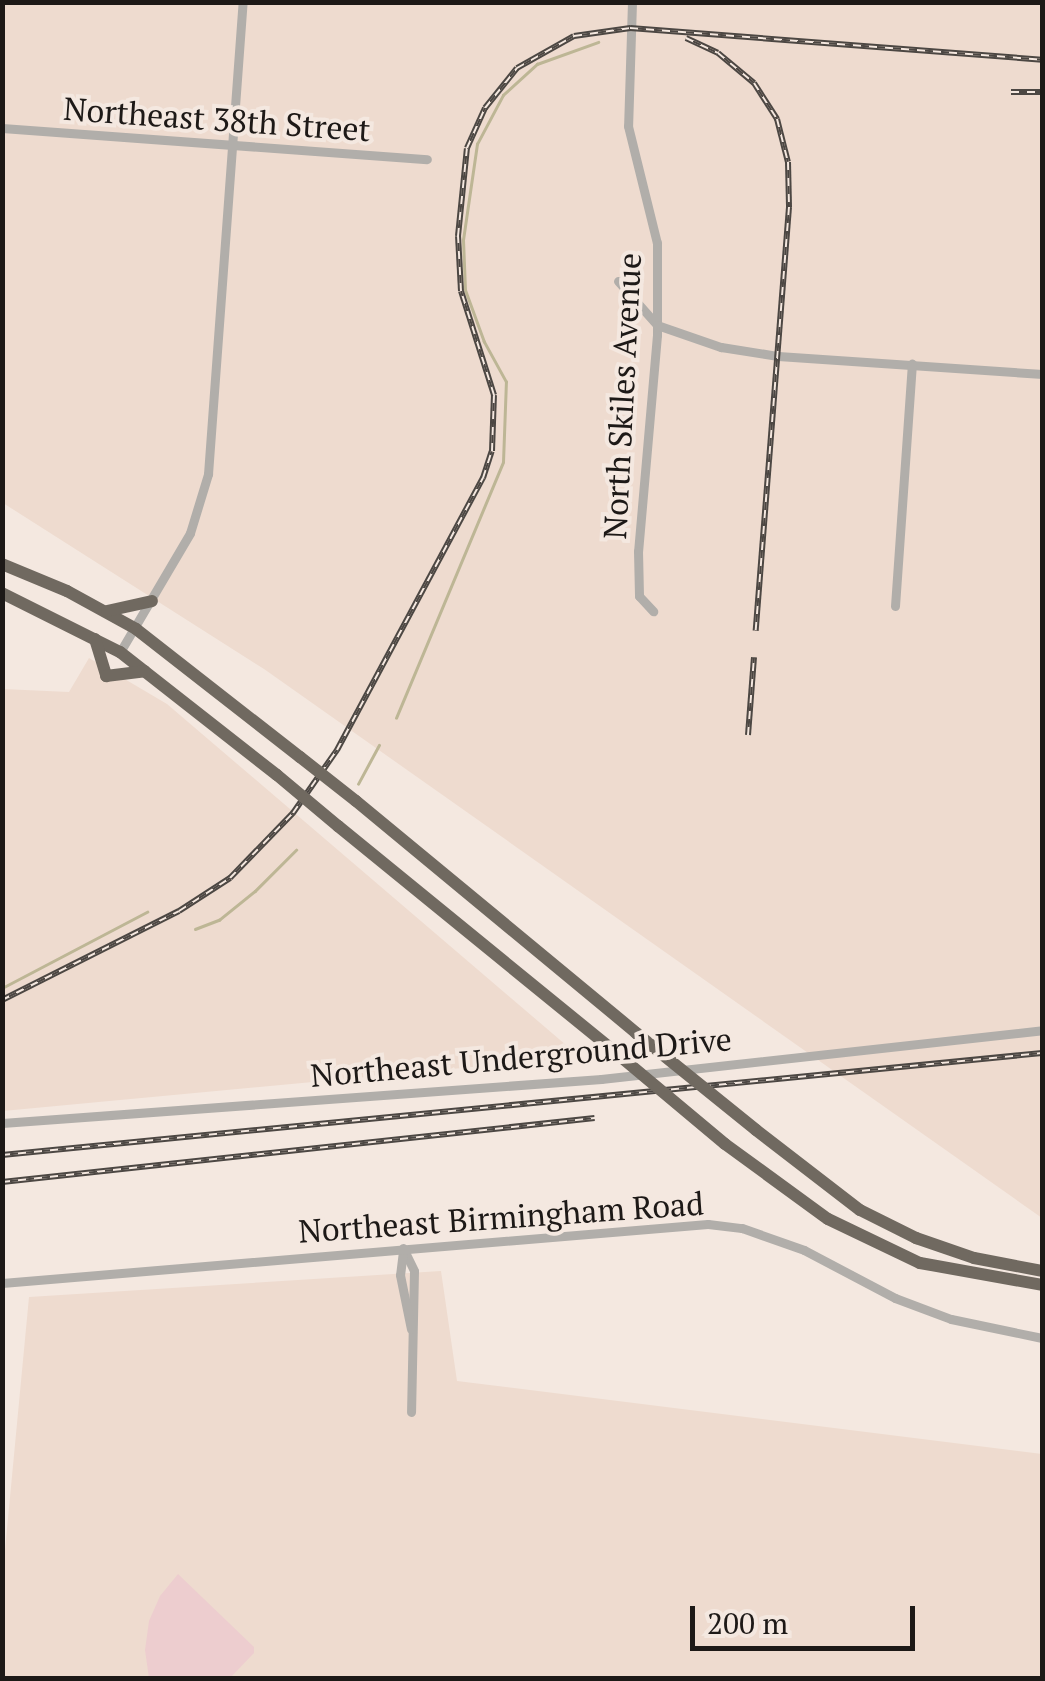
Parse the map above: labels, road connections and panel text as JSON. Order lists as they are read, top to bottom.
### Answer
{
  "streets": {
    "street": [
      "Northeast 38th Street",
      "North Skiles Avenue",
      "Northeast Underground Drive",
      "Northeast Birmingham Road"
    ]
  },
  "scale_bar": "200 m"
}
